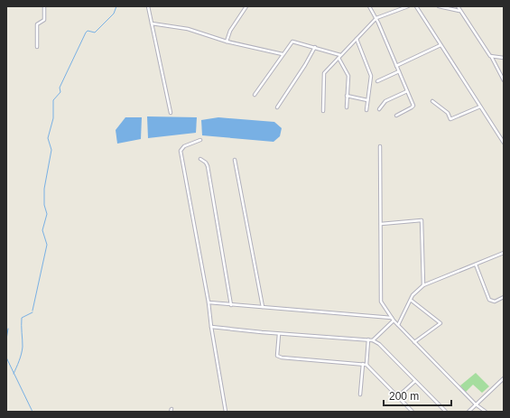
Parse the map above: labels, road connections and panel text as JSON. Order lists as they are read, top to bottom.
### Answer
{
  "scale_bar": "200 m"
}
